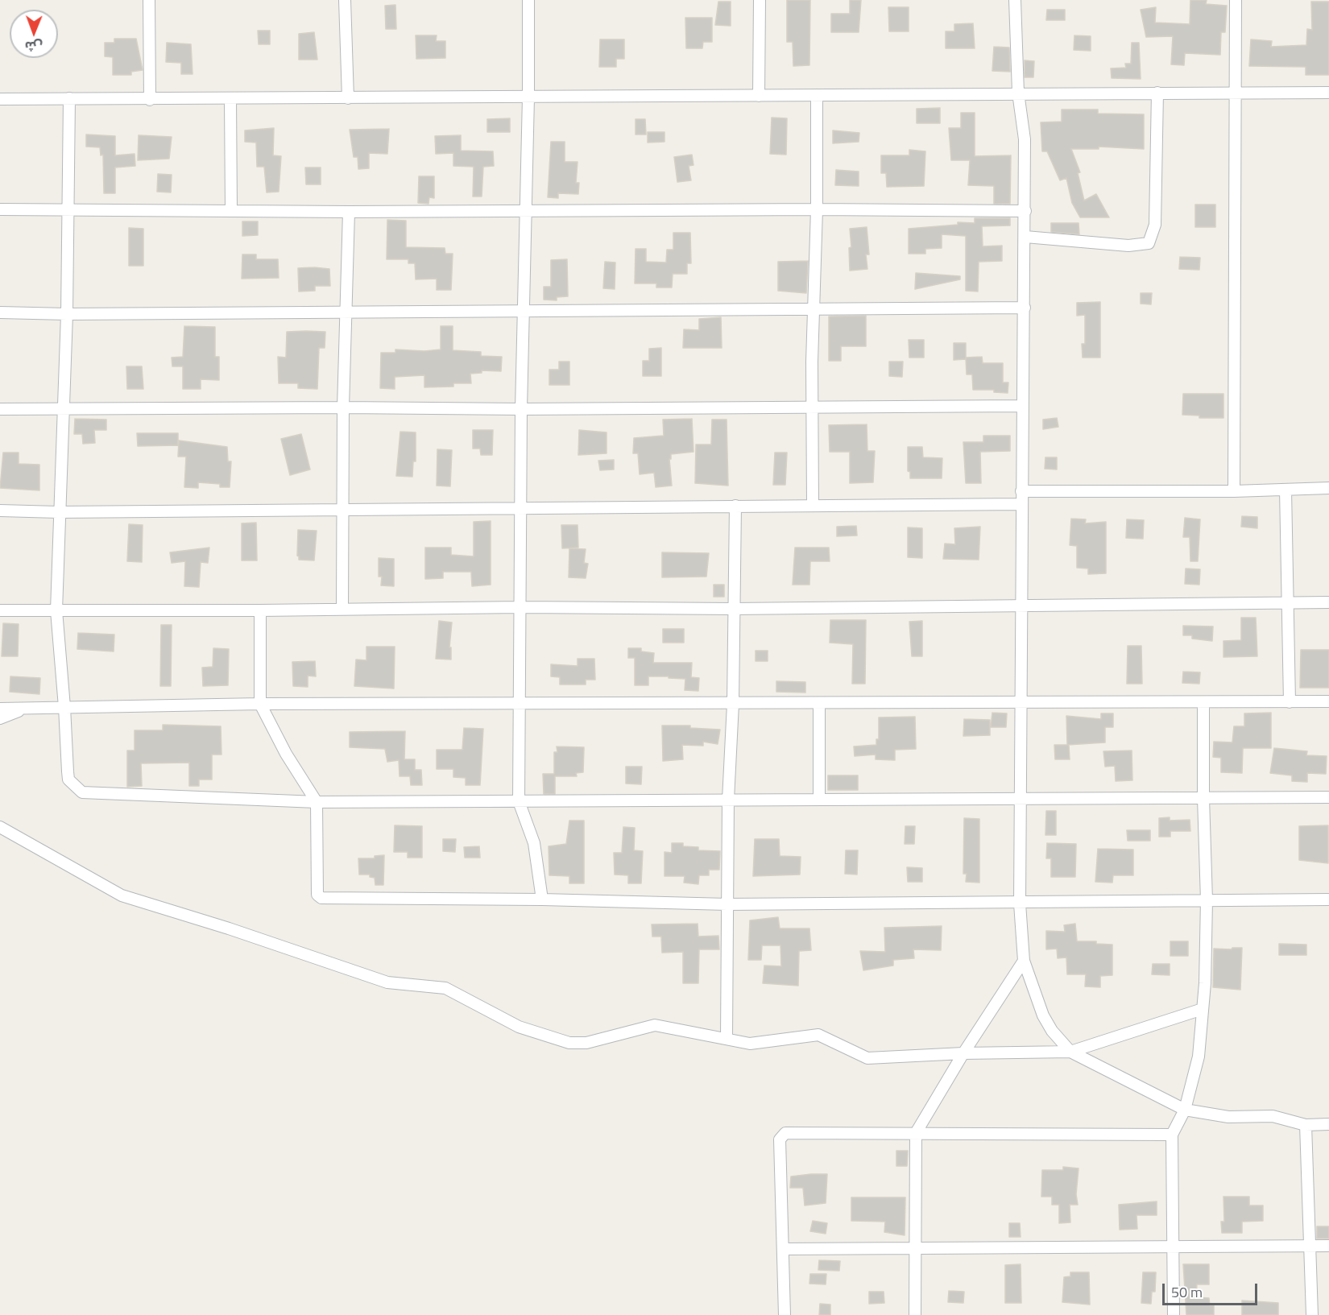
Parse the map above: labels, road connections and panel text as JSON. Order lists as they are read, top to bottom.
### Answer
{
  "scale_bar": "50 m",
  "north": "bottom"
}
